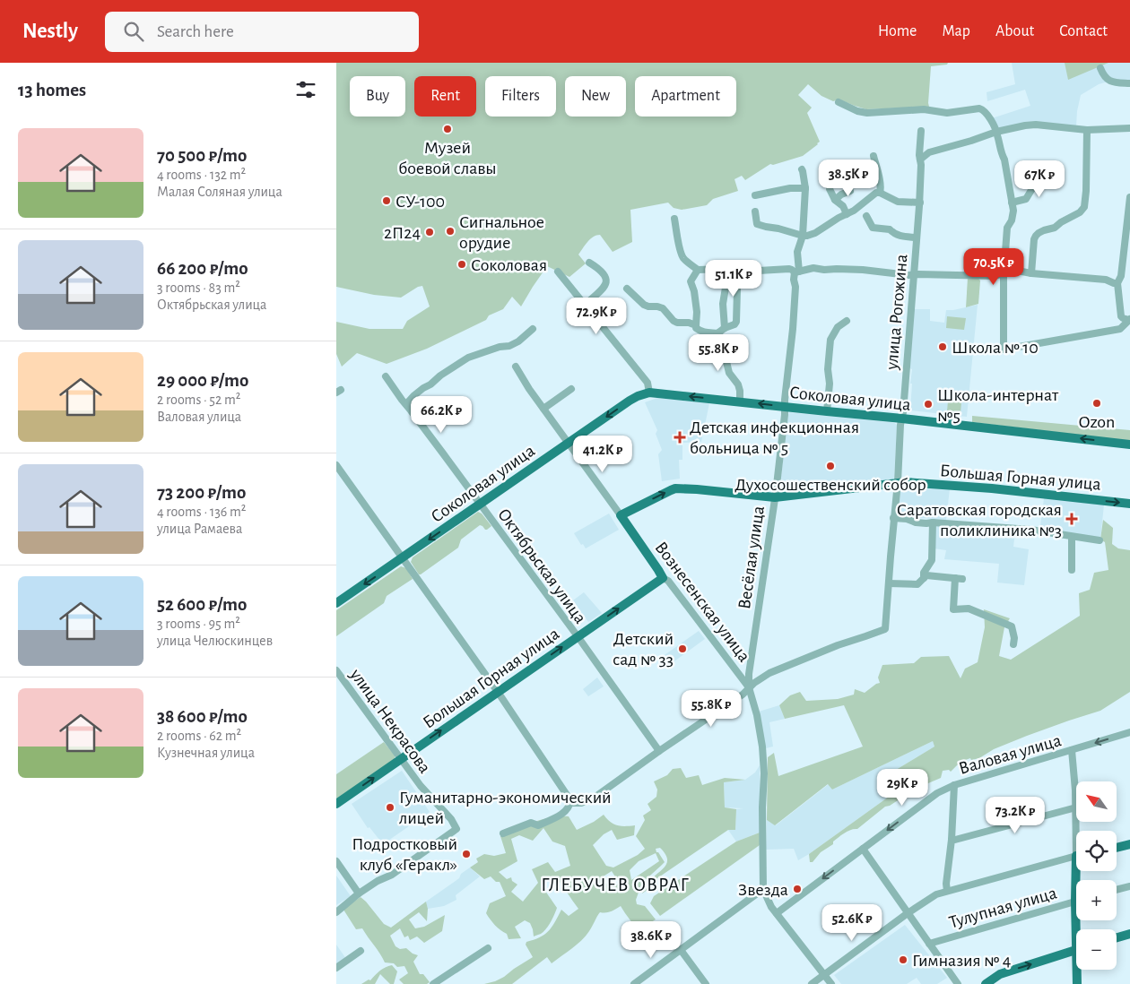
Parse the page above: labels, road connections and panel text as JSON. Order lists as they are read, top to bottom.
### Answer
{
  "streets": {
    "main road": ["Соколовая улица", "Большая Горная улица", "Вознесенская улица"],
    "street": [
      "улица Рогожина",
      "Весёлая улица",
      "Октябрьская улица",
      "улица Некрасова",
      "Валовая улица",
      "Тулупная улица"
    ]
  },
  "crossings": [
    ["улица Рогожина", "Соколовая улица"],
    ["улица Рогожина", "Большая Горная улица"],
    ["улица Рогожина", "Весёлая улица"],
    ["улица Рогожина", "Вознесенская улица"],
    ["Соколовая улица", "Весёлая улица"],
    ["Соколовая улица", "Октябрьская улица"],
    ["Соколовая улица", "Вознесенская улица"],
    ["Большая Горная улица", "Весёлая улица"],
    ["Большая Горная улица", "Октябрьская улица"],
    ["Большая Горная улица", "Вознесенская улица"],
    ["Большая Горная улица", "улица Некрасова"],
    ["Весёлая улица", "Вознесенская улица"]
  ],
  "one_way": ["Соколовая улица", "Большая Горная улица", "Валовая улица"],
  "districts": ["ГЛЕБУЧЕВ ОВРАГ"],
  "places": {
    "other": [
      "Музей боевой славы",
      "СУ-100",
      "Сигнальное орудие",
      "2П24",
      "Соколовая",
      "Школа № 10",
      "Ozon",
      "Школа-интернат №5",
      "Духосошественский собор",
      "Детский сад № 33",
      "Гуманитарно-экономический лицей",
      "Подростковый клуб «Геракл»",
      "Звезда",
      "Гимназия № 4"
    ],
    "health": ["Детская инфекционная больница № 5", "Саратовская городская поликлиника №3"]
  },
  "north": "top left",
  "page": {
    "header": "Nestly",
    "search": "Search here",
    "nav": [
      "Home",
      "Map",
      "About",
      "Contact"
    ],
    "heading": "13 homes",
    "chip": [
      "Buy",
      "Rent",
      "Filters",
      "New",
      "Apartment"
    ],
    "list": [
      {
        "name": "70 500 ₽/mo",
        "note": "4 rooms · 132 m² · Малая Соляная улица"
      },
      {
        "name": "66 200 ₽/mo",
        "note": "3 rooms · 83 m² · Октябрьская улица"
      },
      {
        "name": "29 000 ₽/mo",
        "note": "2 rooms · 52 m² · Валовая улица"
      },
      {
        "name": "73 200 ₽/mo",
        "note": "4 rooms · 136 m² · улица Рамаева"
      },
      {
        "name": "52 600 ₽/mo",
        "note": "3 rooms · 95 m² · улица Челюскинцев"
      },
      {
        "name": "38 600 ₽/mo",
        "note": "2 rooms · 62 m² · Кузнечная улица"
      }
    ],
    "price": [
      "38.5K ₽",
      "67K ₽",
      "70.5K ₽",
      "51.1K ₽",
      "72.9K ₽",
      "55.8K ₽",
      "66.2K ₽",
      "41.2K ₽",
      "55.8K ₽",
      "29K ₽",
      "73.2K ₽",
      "52.6K ₽",
      "38.6K ₽"
    ],
    "map_buttons": ["+", "−"]
  }
}
